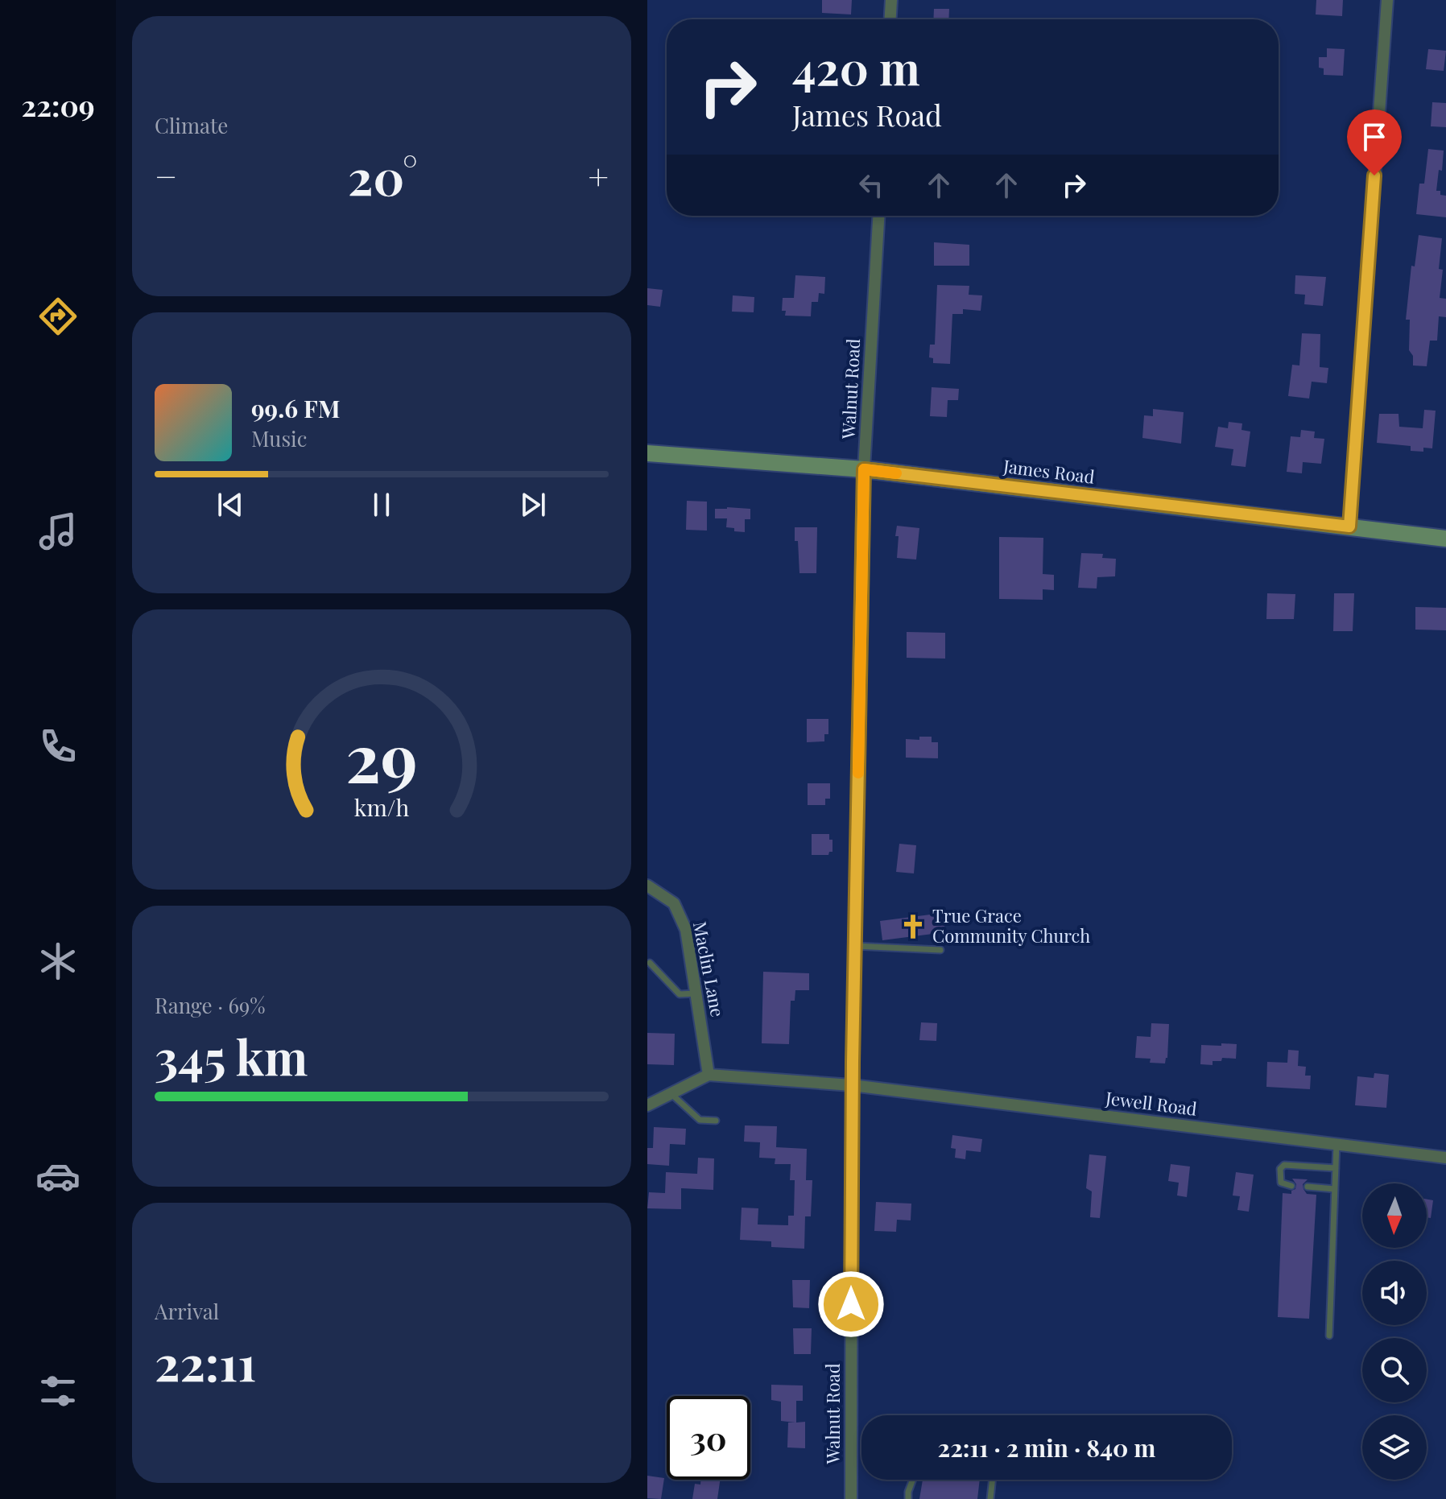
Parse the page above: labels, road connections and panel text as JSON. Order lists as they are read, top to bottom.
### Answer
{
  "streets": {
    "main road": ["James Road"],
    "street": ["Walnut Road", "Maclin Lane", "Jewell Road"]
  },
  "crossings": [
    ["Walnut Road", "James Road"],
    ["Walnut Road", "Jewell Road"],
    ["Maclin Lane", "Jewell Road"]
  ],
  "places": {
    "church": ["True Grace Community Church"]
  },
  "north": "bottom",
  "page": {
    "tabs": "22:09",
    "tile": [
      "Climate",
      ["Range · 69%", "345 km"],
      ["Arrival", "22:11"]
    ],
    "turn": ["420 m", "James Road"],
    "heat": ["−", "20°", "+"],
    "song": ["99.6 FM", "Music"],
    "limit": "30",
    "trip": "22:11 · 2 min · 840 m",
    "gauge": ["29", "km/h"]
  }
}
